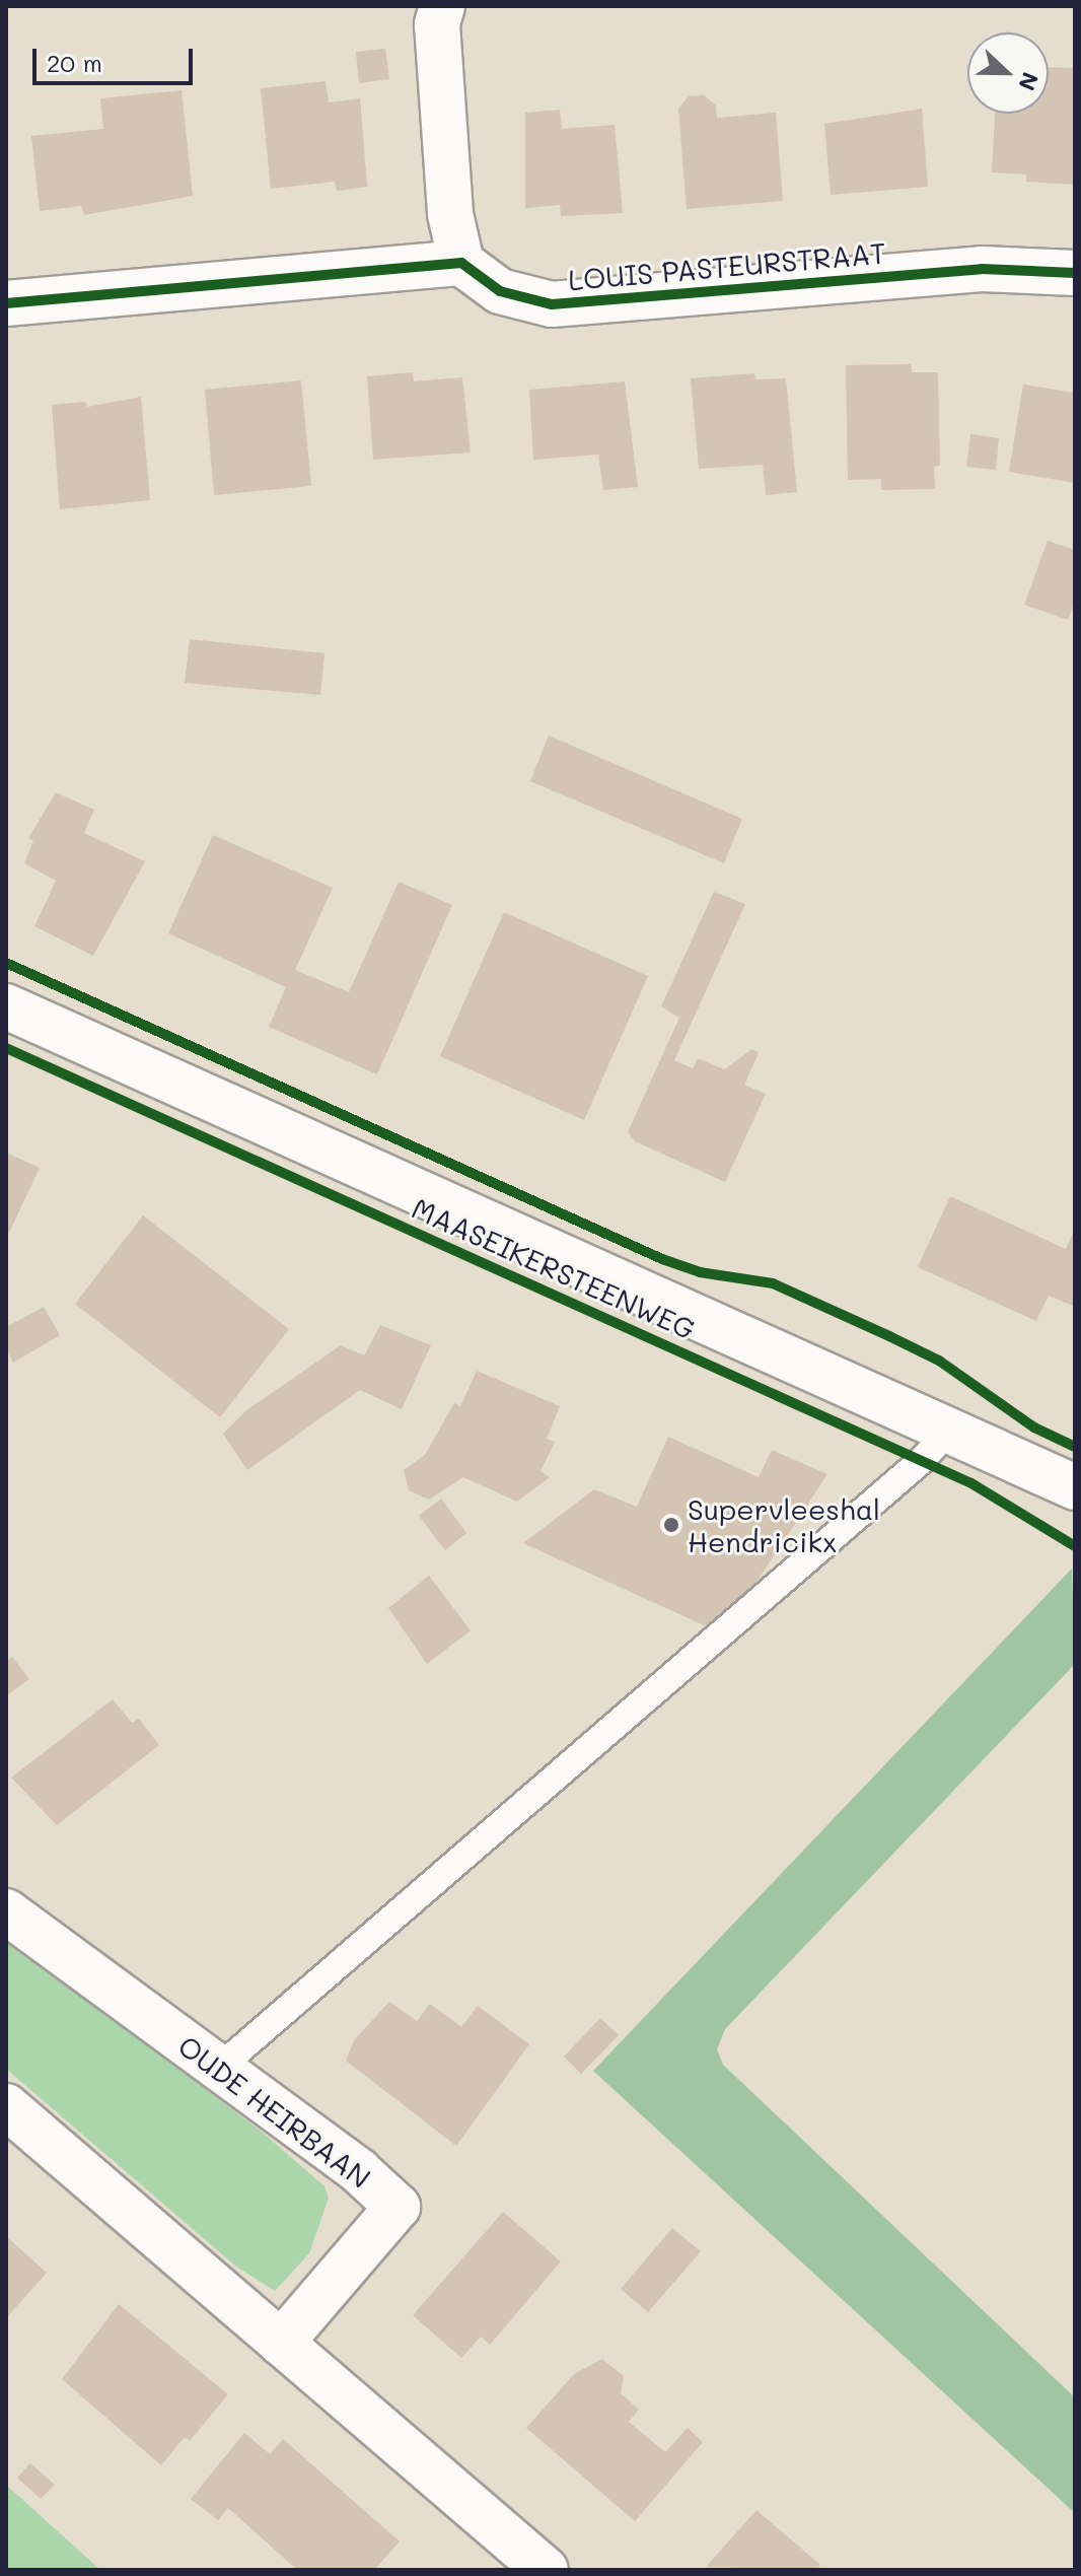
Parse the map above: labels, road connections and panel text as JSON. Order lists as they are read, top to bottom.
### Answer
{
  "streets": {
    "street": ["LOUIS PASTEURSTRAAT", "MAASEIKERSTEENWEG", "OUDE HEIRBAAN"]
  },
  "places": ["Supervleeshal Hendricikx"],
  "scale_bar": "20 m",
  "north": "right"
}
